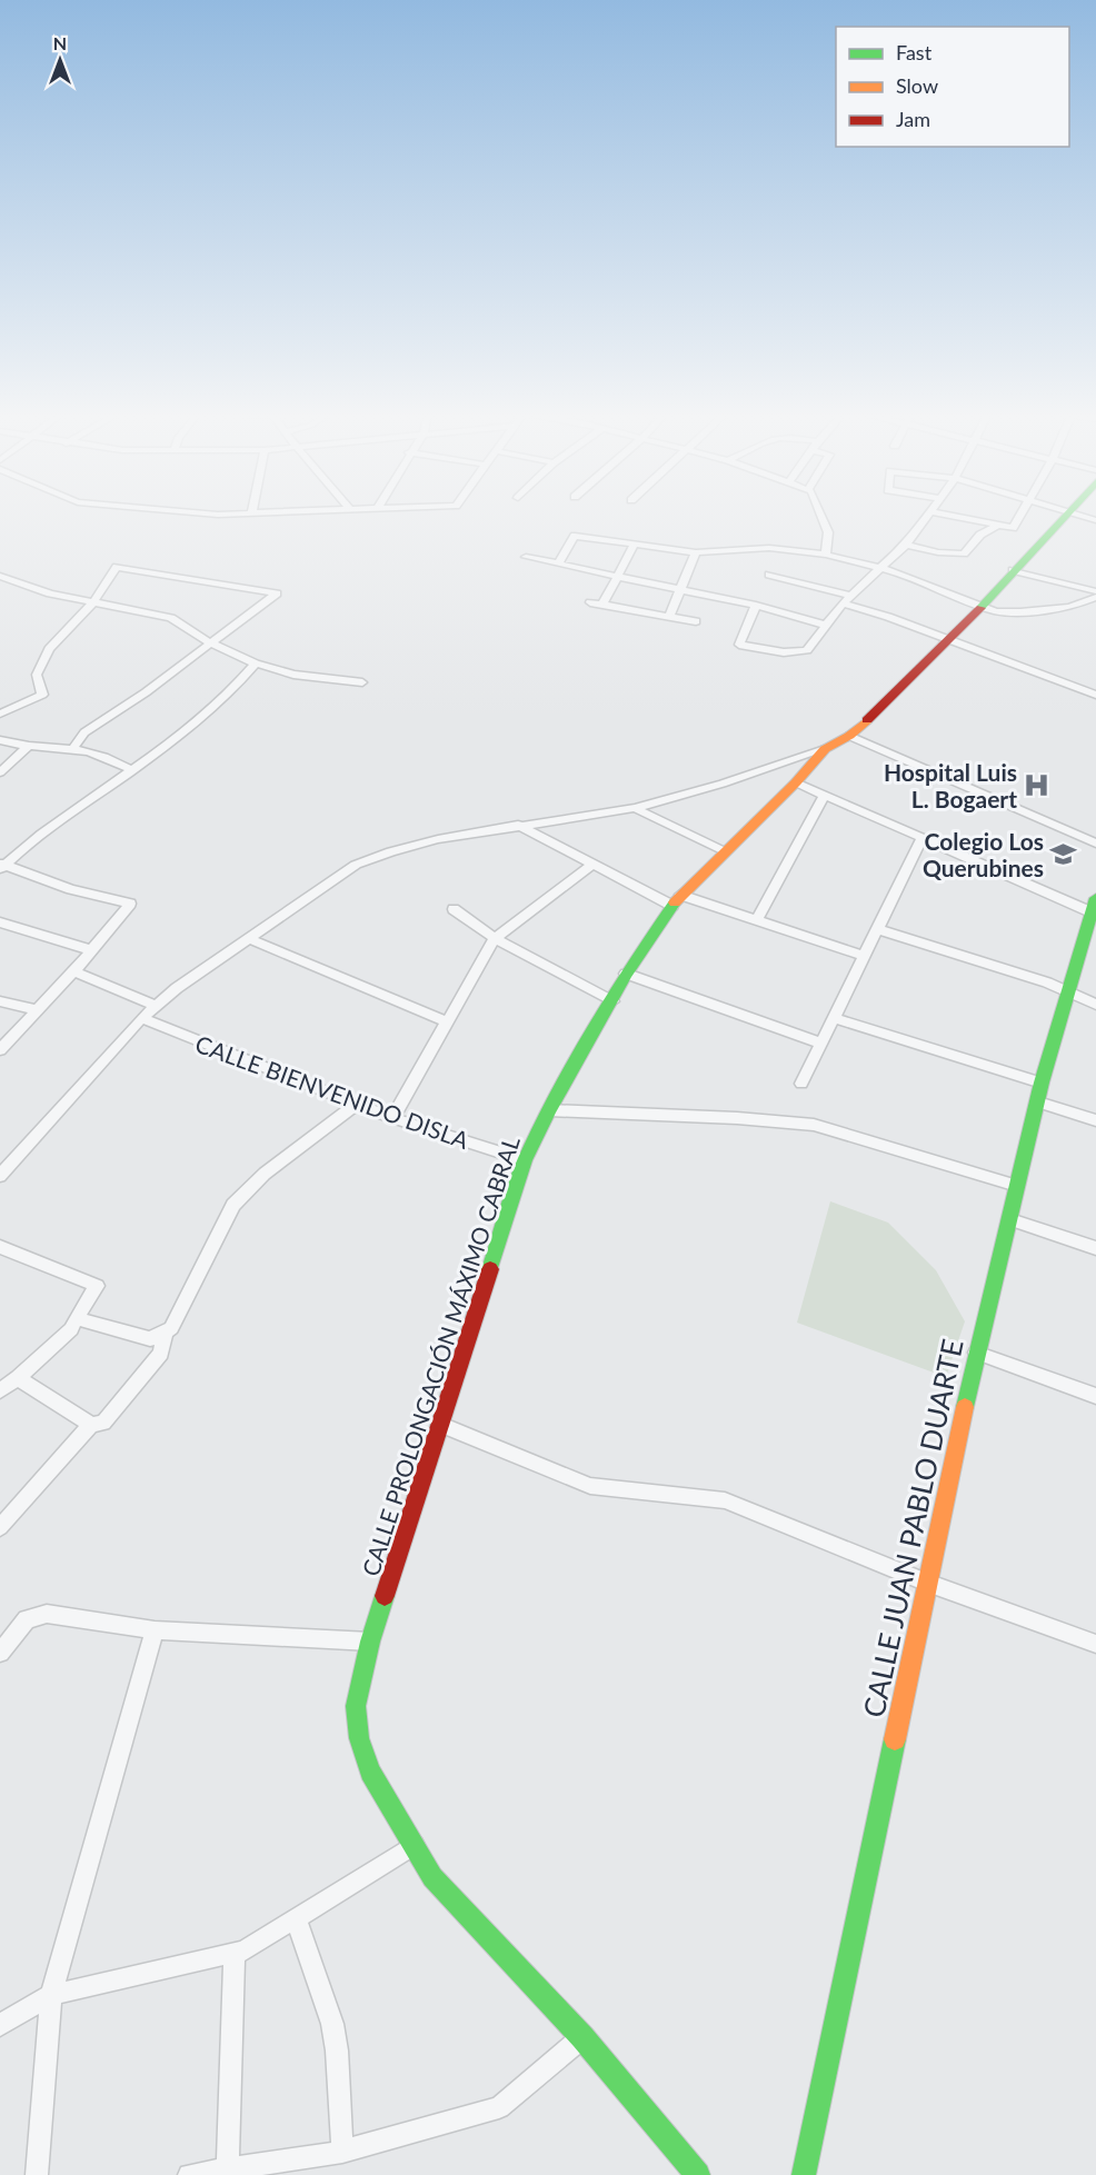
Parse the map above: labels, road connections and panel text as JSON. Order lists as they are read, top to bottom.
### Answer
{
  "streets": {
    "street": ["CALLE BIENVENIDO DISLA", "CALLE PROLONGACIÓN MÁXIMO CABRAL", "CALLE JUAN PABLO DUARTE"]
  },
  "crossings": [
    ["CALLE BIENVENIDO DISLA", "CALLE PROLONGACIÓN MÁXIMO CABRAL"]
  ],
  "places": {
    "hospital": ["Hospital Luis L. Bogaert"],
    "school or university": ["Colegio Los Querubines"]
  },
  "legend": ["Fast", "Slow", "Jam"],
  "north": "top"
}
